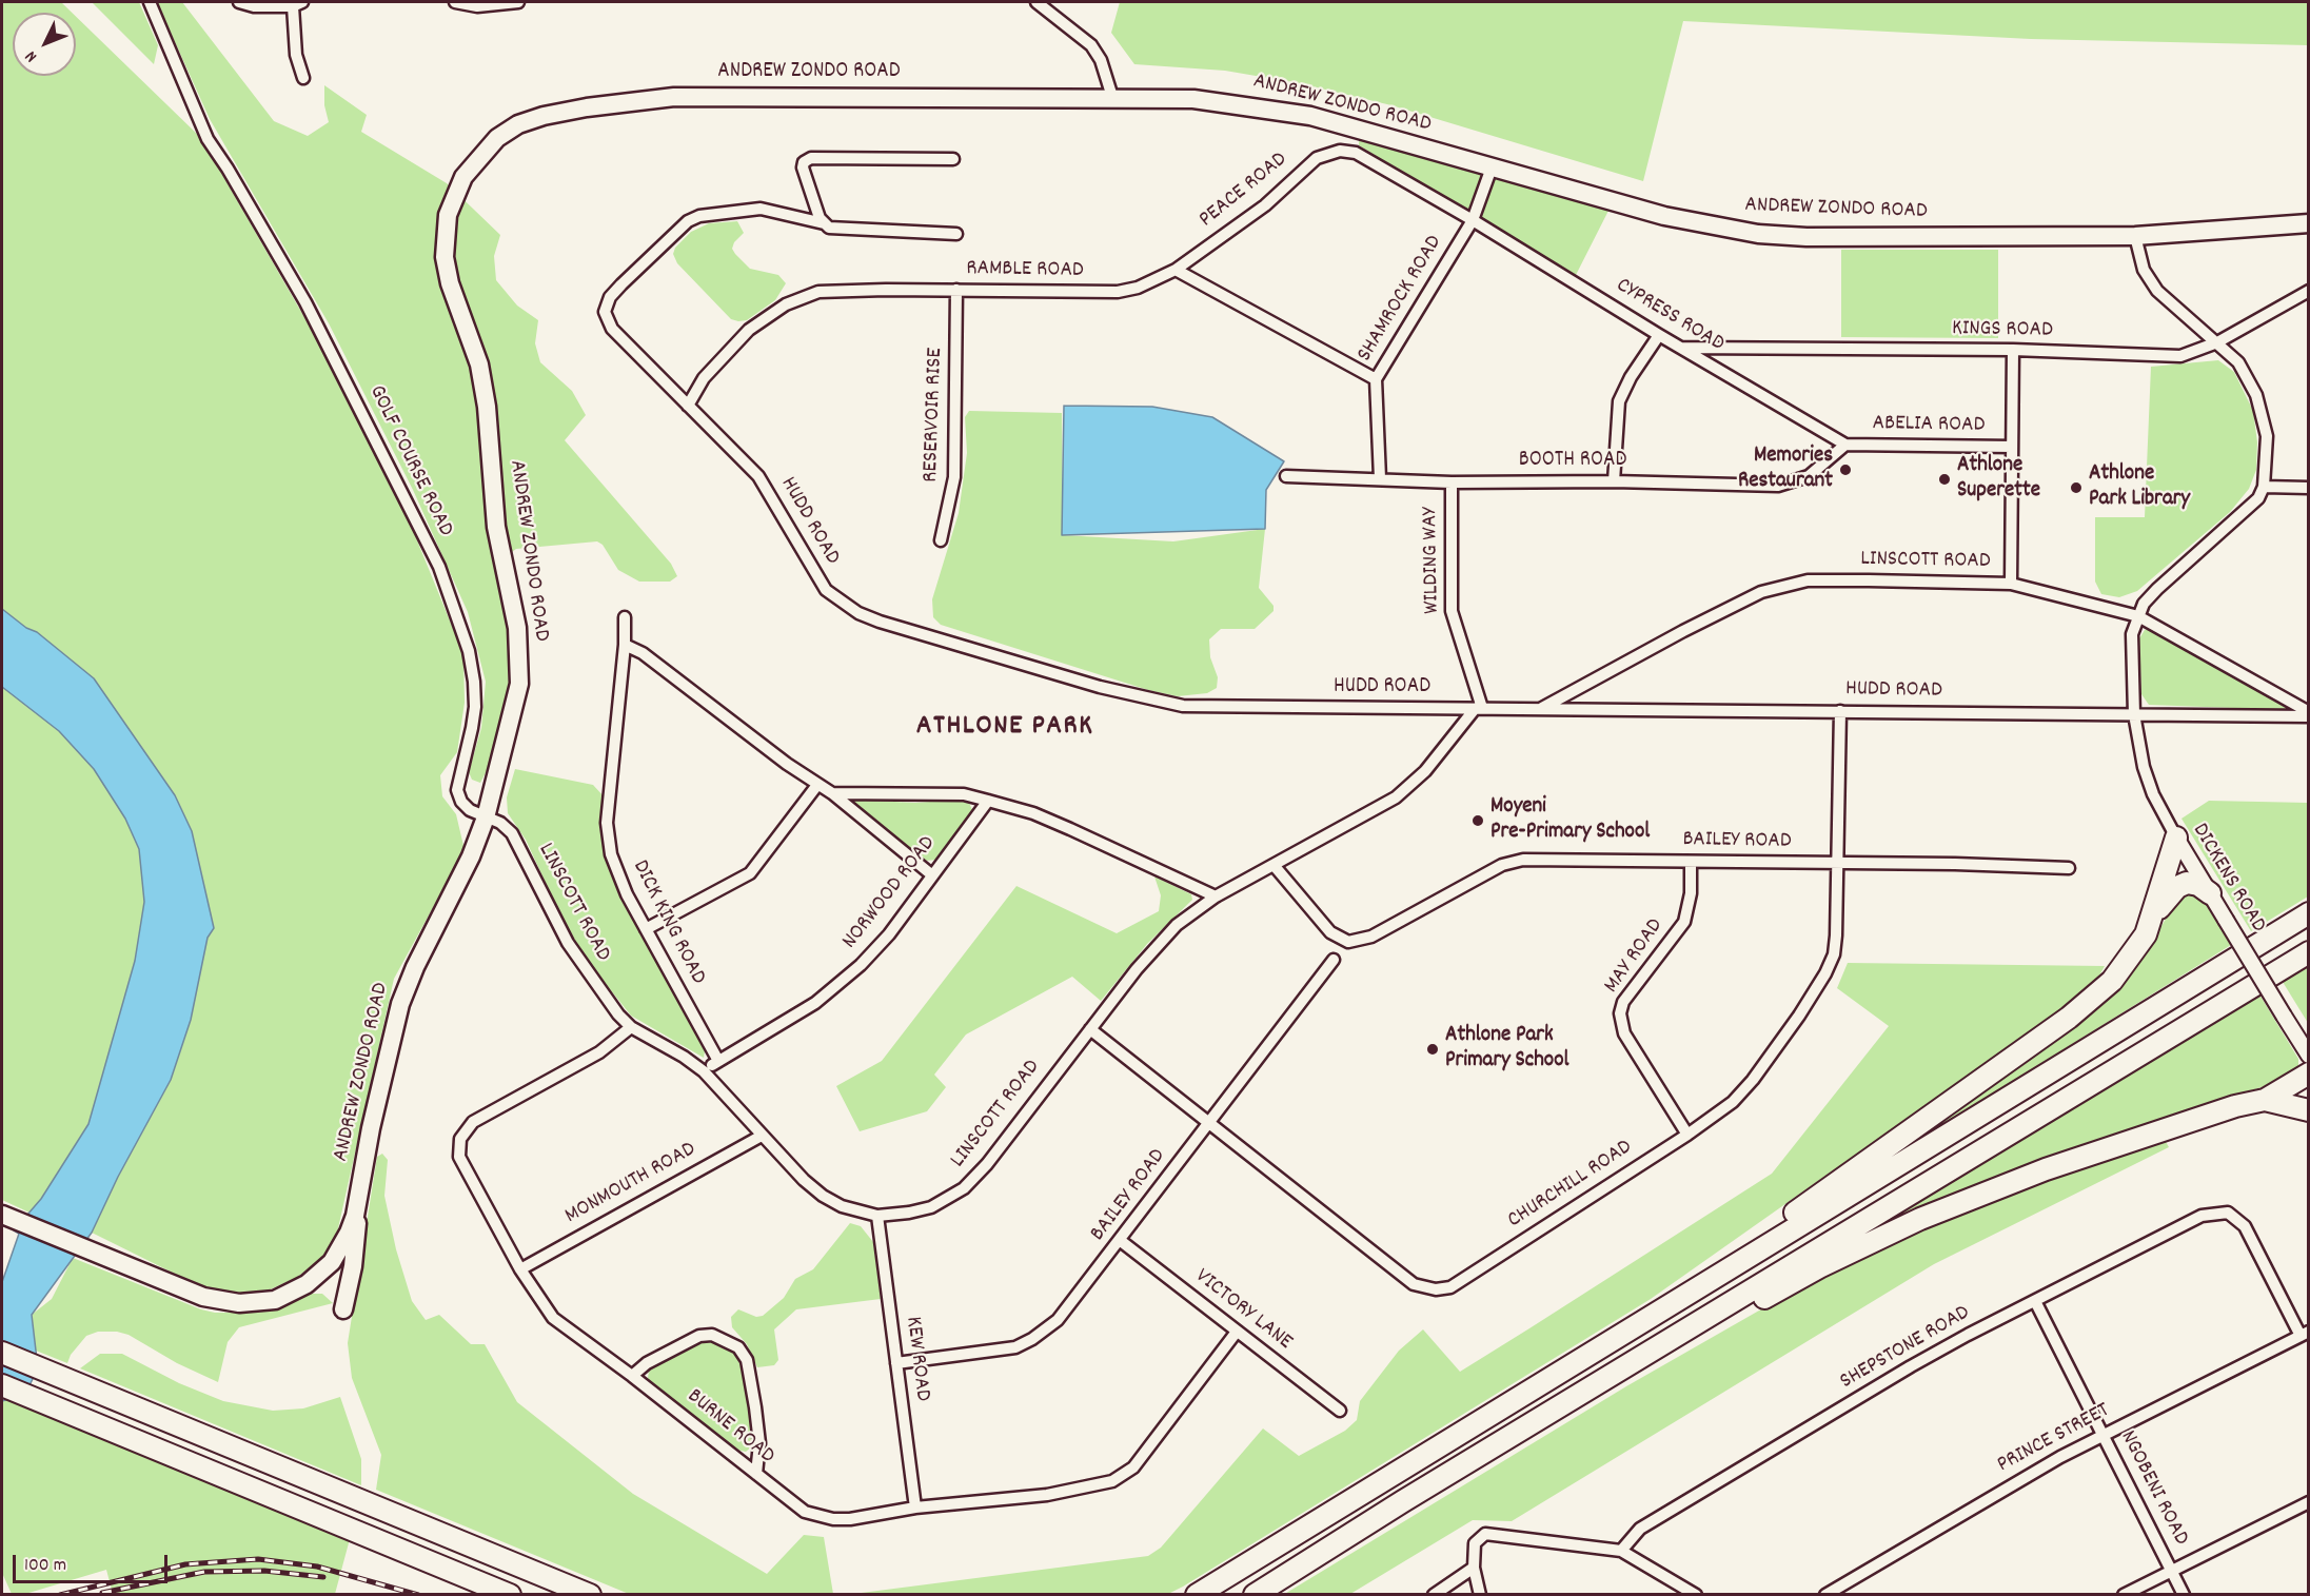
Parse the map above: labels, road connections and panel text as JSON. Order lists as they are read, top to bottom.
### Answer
{
  "streets": {
    "main road": ["ANDREW ZONDO ROAD"],
    "street": [
      "PEACE ROAD",
      "RAMBLE ROAD",
      "SHAMROCK ROAD",
      "CYPRESS ROAD",
      "KINGS ROAD",
      "RESERVOIR RISE",
      "ABELIA ROAD",
      "GOLF COURSE ROAD",
      "BOOTH ROAD",
      "HUDD ROAD",
      "WILDING WAY",
      "LINSCOTT ROAD",
      "BAILEY ROAD",
      "DICKENS ROAD",
      "NORWOOD ROAD",
      "DICK KING ROAD",
      "MAY ROAD",
      "MONMOUTH ROAD",
      "CHURCHILL ROAD",
      "VICTORY LANE",
      "SHEPSTONE ROAD",
      "KEW ROAD",
      "BURNE ROAD",
      "PRINCE STREET",
      "NGOBENI ROAD"
    ]
  },
  "crossings": [
    ["ANDREW ZONDO ROAD", "GOLF COURSE ROAD"],
    ["ANDREW ZONDO ROAD", "LINSCOTT ROAD"],
    ["PEACE ROAD", "RAMBLE ROAD"],
    ["PEACE ROAD", "CYPRESS ROAD"],
    ["RAMBLE ROAD", "RESERVOIR RISE"],
    ["RAMBLE ROAD", "HUDD ROAD"],
    ["SHAMROCK ROAD", "CYPRESS ROAD"],
    ["SHAMROCK ROAD", "BOOTH ROAD"],
    ["CYPRESS ROAD", "KINGS ROAD"],
    ["CYPRESS ROAD", "ABELIA ROAD"],
    ["CYPRESS ROAD", "BOOTH ROAD"],
    ["ABELIA ROAD", "BOOTH ROAD"],
    ["GOLF COURSE ROAD", "LINSCOTT ROAD"],
    ["BOOTH ROAD", "WILDING WAY"],
    ["HUDD ROAD", "WILDING WAY"],
    ["HUDD ROAD", "LINSCOTT ROAD"],
    ["HUDD ROAD", "DICKENS ROAD"],
    ["HUDD ROAD", "CHURCHILL ROAD"],
    ["WILDING WAY", "LINSCOTT ROAD"],
    ["LINSCOTT ROAD", "BAILEY ROAD"],
    ["LINSCOTT ROAD", "DICKENS ROAD"],
    ["LINSCOTT ROAD", "NORWOOD ROAD"],
    ["LINSCOTT ROAD", "MONMOUTH ROAD"],
    ["LINSCOTT ROAD", "CHURCHILL ROAD"],
    ["LINSCOTT ROAD", "KEW ROAD"],
    ["LINSCOTT ROAD", "BURNE ROAD"],
    ["BAILEY ROAD", "MAY ROAD"],
    ["BAILEY ROAD", "CHURCHILL ROAD"],
    ["BAILEY ROAD", "VICTORY LANE"],
    ["BAILEY ROAD", "KEW ROAD"],
    ["NORWOOD ROAD", "DICK KING ROAD"],
    ["MAY ROAD", "CHURCHILL ROAD"],
    ["MONMOUTH ROAD", "BURNE ROAD"],
    ["VICTORY LANE", "BURNE ROAD"],
    ["SHEPSTONE ROAD", "PRINCE STREET"],
    ["SHEPSTONE ROAD", "NGOBENI ROAD"],
    ["KEW ROAD", "BURNE ROAD"],
    ["PRINCE STREET", "NGOBENI ROAD"]
  ],
  "districts": ["ATHLONE PARK"],
  "places": [
    "Memories Restaurant",
    "Athlone Superette",
    "Athlone Park Library",
    "Moyeni Pre-Primary School",
    "Athlone Park Primary School"
  ],
  "scale_bar": "100 m",
  "north": "bottom left"
}
